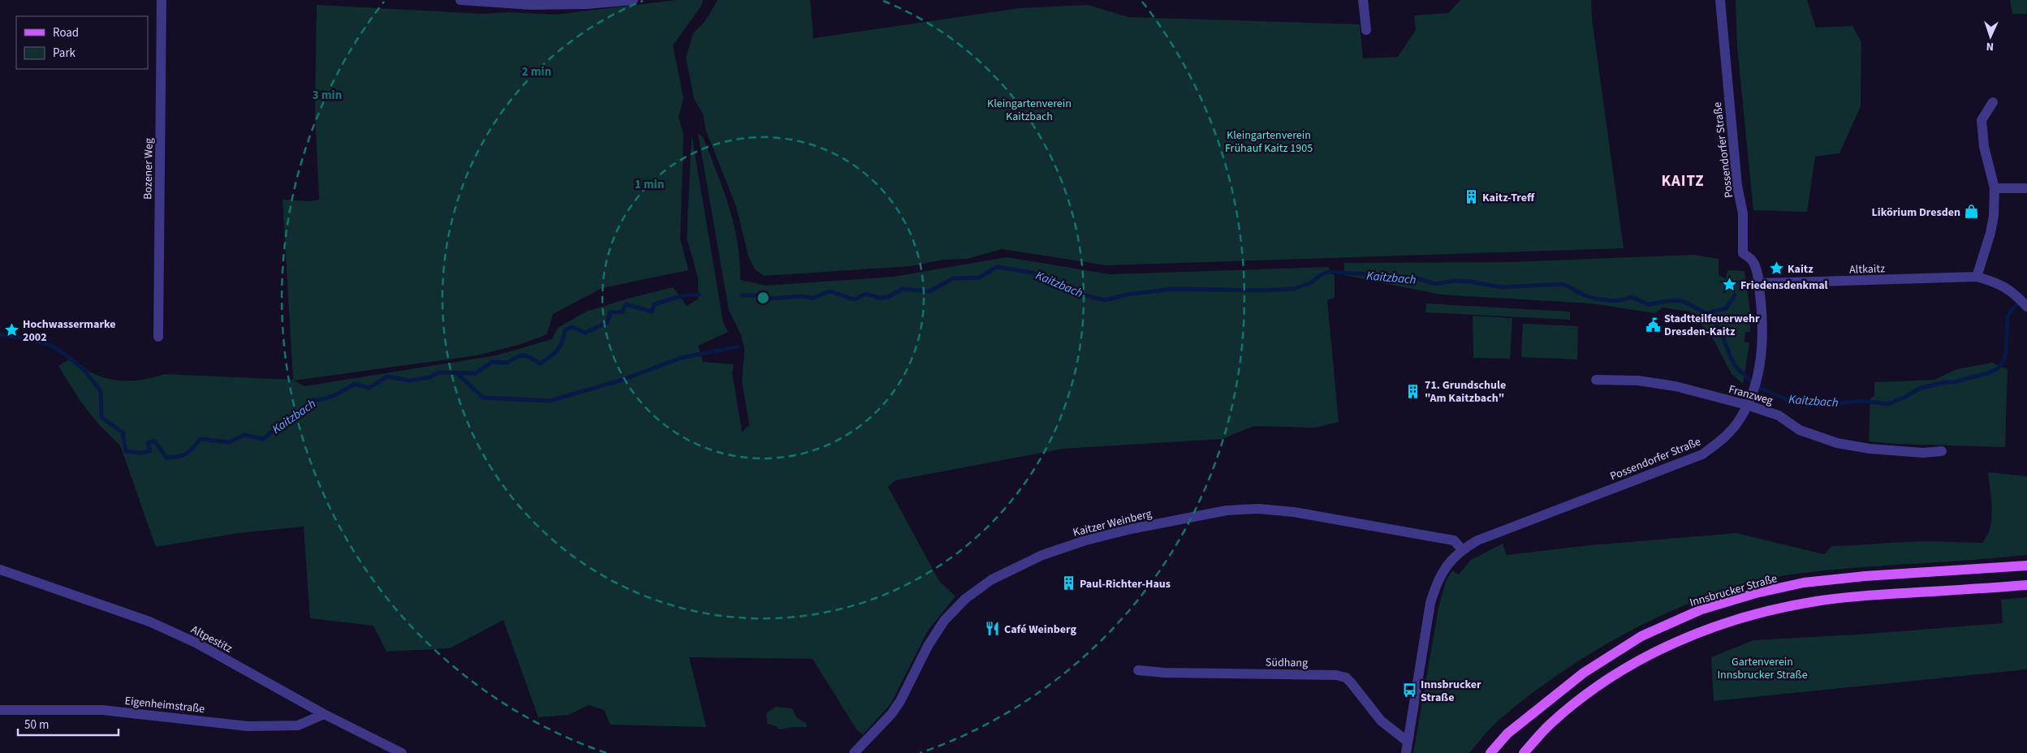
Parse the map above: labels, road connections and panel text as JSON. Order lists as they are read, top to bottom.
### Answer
{
  "streets": {
    "main road": ["Innsbrucker Straße"],
    "street": [
      "Possendorfer Straße",
      "Bozener Weg",
      "Altkaitz",
      "Franzweg",
      "Kaitzer Weinberg",
      "Altpestitz",
      "Südhang",
      "Eigenheimstraße"
    ]
  },
  "crossings": [
    ["Possendorfer Straße", "Altkaitz"],
    ["Possendorfer Straße", "Franzweg"],
    ["Possendorfer Straße", "Kaitzer Weinberg"],
    ["Possendorfer Straße", "Südhang"],
    ["Altpestitz", "Eigenheimstraße"]
  ],
  "districts": ["KAITZ"],
  "water": ["Kaitzbach"],
  "parks": ["Kleingartenverein Kaitzbach", "Kleingartenverein Frühauf Kaitz 1905", "Gartenverein Innsbrucker Straße"],
  "places": {
    "building": ["Kaitz-Treff", "71. Grundschule \"Am Kaitzbach\"", "Paul-Richter-Haus"],
    "shop": ["Likörium Dresden"],
    "place": ["Kaitz", "Friedensdenkmal", "Hochwassermarke 2002"],
    "public building": ["Stadtteilfeuerwehr Dresden-Kaitz"],
    "restaurant": ["Café Weinberg"],
    "bus stop": ["Innsbrucker Straße"]
  },
  "legend": ["Road", "Park"],
  "scale_bar": "50 m",
  "north": "bottom",
  "rings": ["2 min", "3 min", "1 min"]
}
